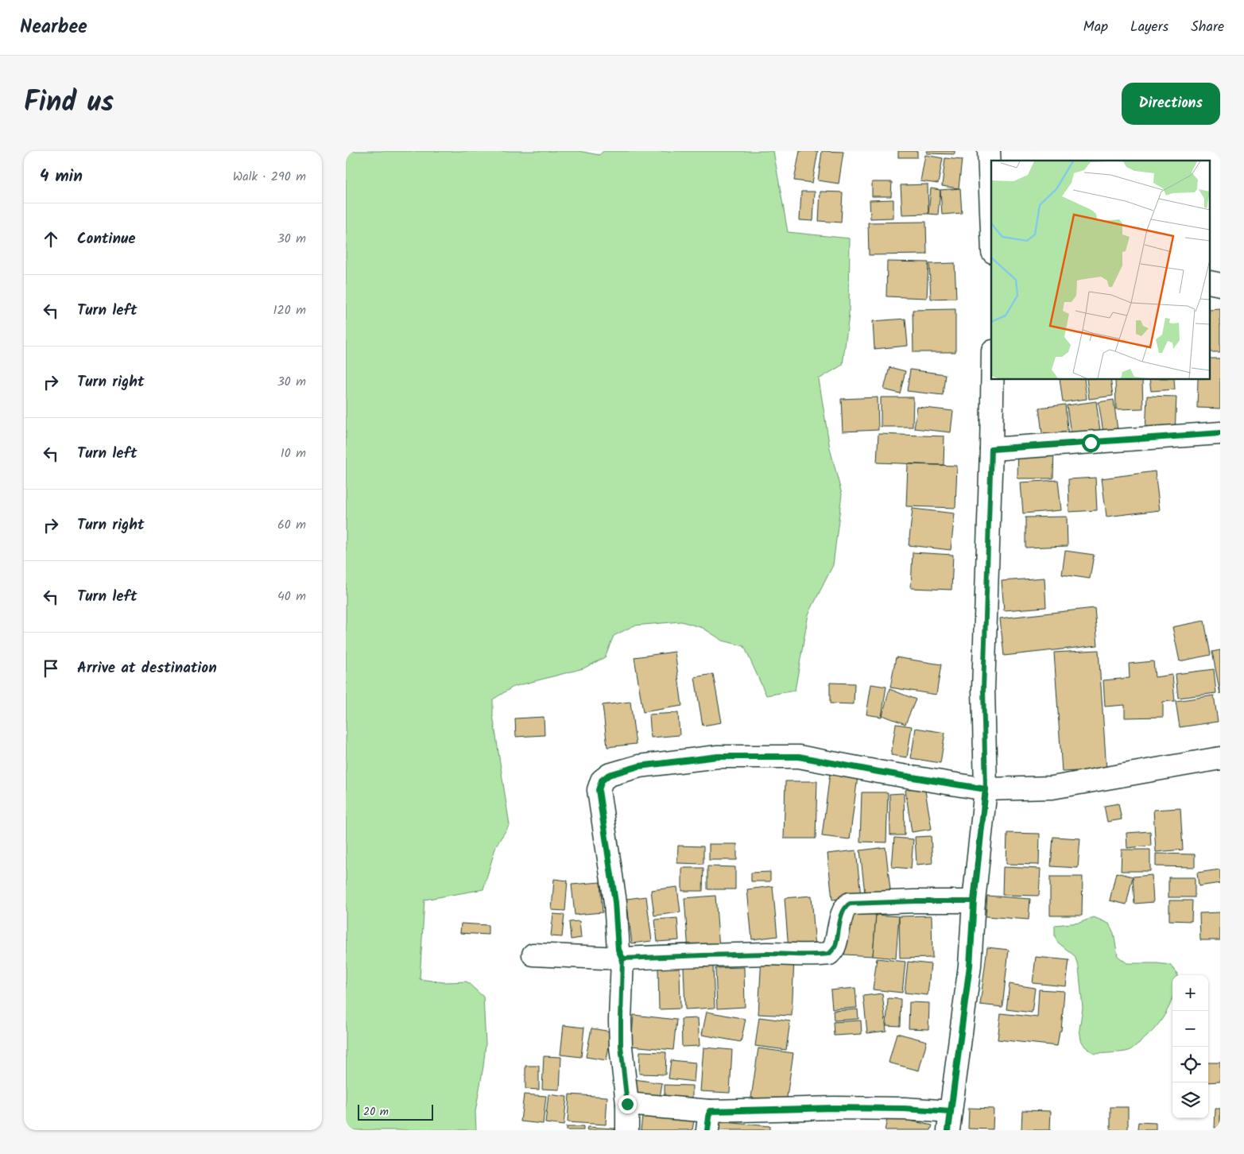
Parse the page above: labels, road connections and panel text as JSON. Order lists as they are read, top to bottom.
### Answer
{
  "scale_bar": "20 m",
  "page": {
    "header": "Nearbee",
    "nav": ["Map", "Layers", "Share"],
    "title": "Find us",
    "buttons": "Directions",
    "heading": ["4 min", "Walk · 290 m"],
    "list": [
      ["Continue", "30 m"],
      ["Turn left", "120 m"],
      ["Turn right", "30 m"],
      ["Turn left", "10 m"],
      ["Turn right", "60 m"],
      ["Turn left", "40 m"],
      "Arrive at destination"
    ],
    "map_buttons": ["+", "−"],
    "scale": "20 m"
  }
}
